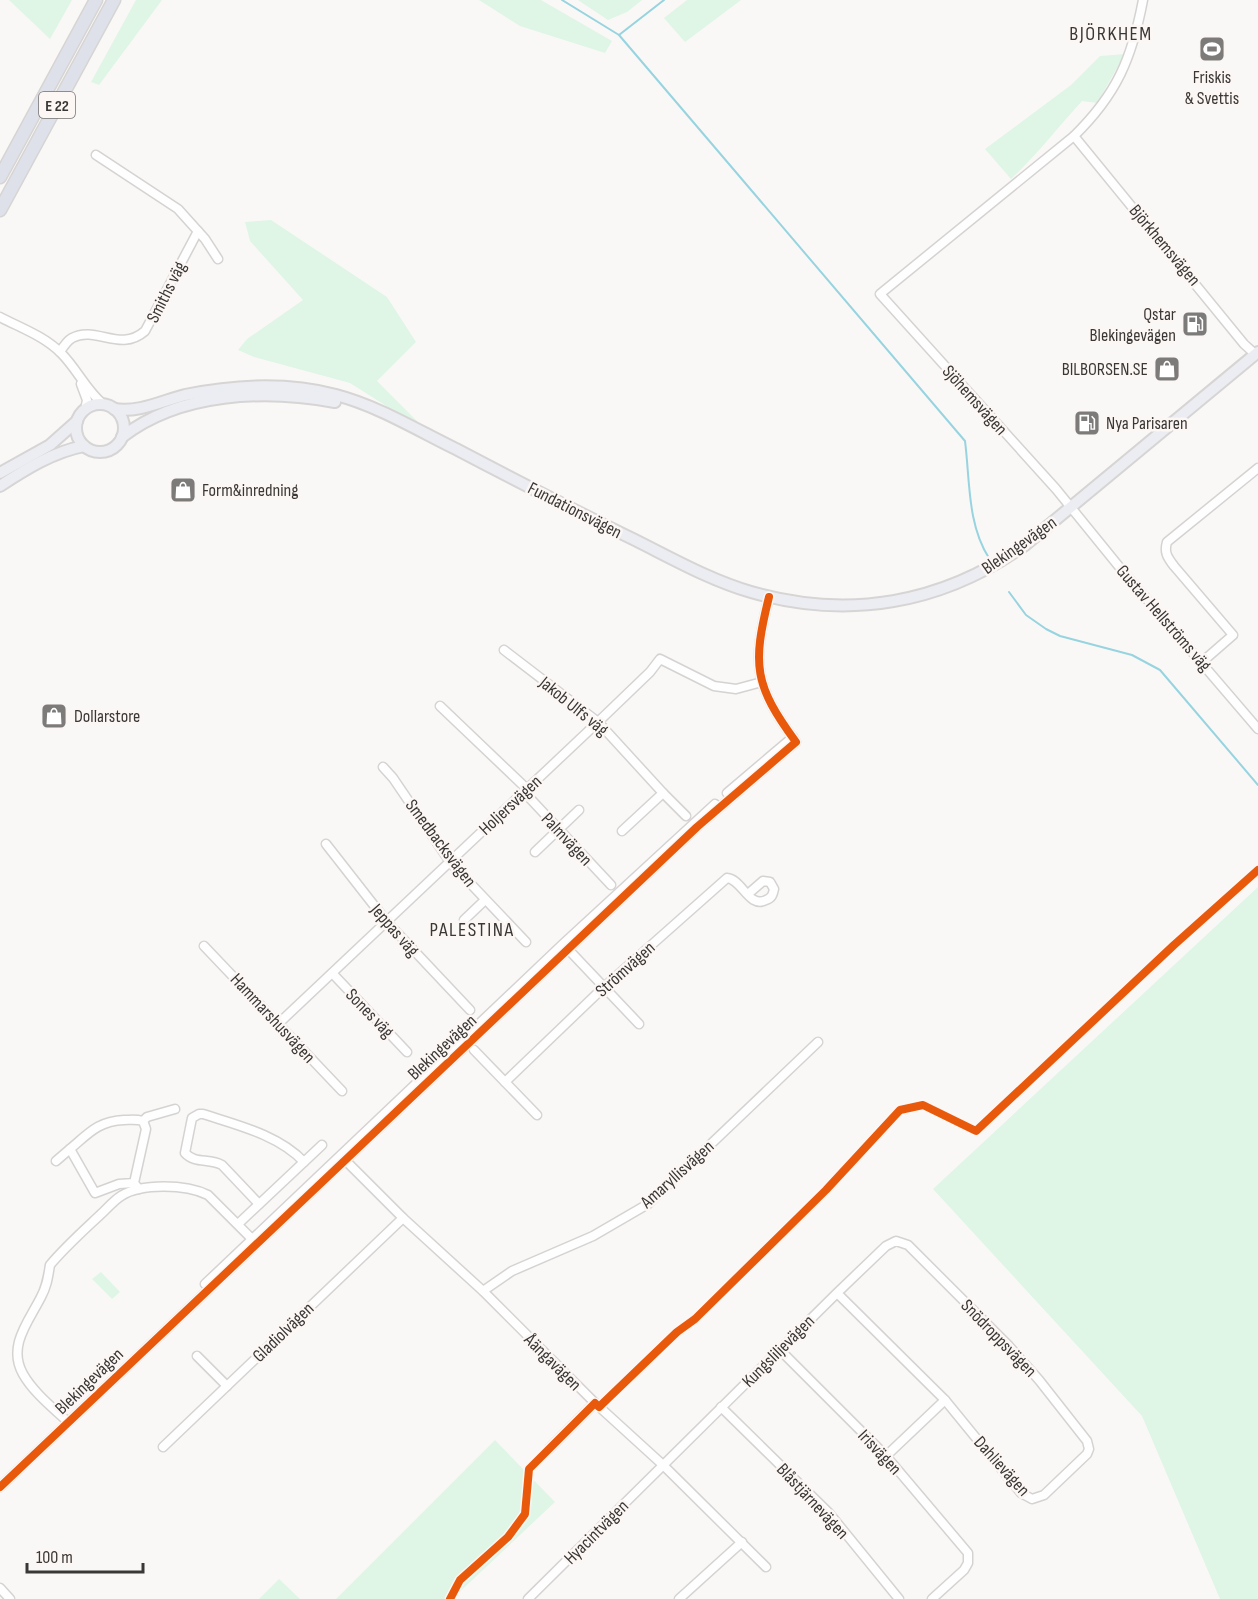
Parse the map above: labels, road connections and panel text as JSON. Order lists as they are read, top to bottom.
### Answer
{
  "streets": {
    "highway": ["E 22"],
    "main road": ["Fundationsvägen", "Blekingevägen"],
    "street": [
      "Björkhemsvägen",
      "Smiths väg",
      "Sjöhemsvägen",
      "Gustav Hellströms väg",
      "Jakob Ulfs väg",
      "Holjersvägen",
      "Palmvägen",
      "Smedbacksvägen",
      "Jeppas väg",
      "Strömvägen",
      "Sones väg",
      "Hammarshusvägen",
      "Amaryllisvägen",
      "Gladiolvägen",
      "Snödroppsvägen",
      "Kungsliljevägen",
      "Åängavägen",
      "Irisvägen",
      "Dahlievägen",
      "Blåstjärnevägen",
      "Hyacintvägen"
    ]
  },
  "crossings": [
    ["Björkhemsvägen", "Sjöhemsvägen"],
    ["Björkhemsvägen", "Blekingevägen"],
    ["Sjöhemsvägen", "Blekingevägen"],
    ["Sjöhemsvägen", "Gustav Hellströms väg"],
    ["Fundationsvägen", "Blekingevägen"],
    ["Blekingevägen", "Gustav Hellströms väg"],
    ["Blekingevägen", "Holjersvägen"],
    ["Blekingevägen", "Åängavägen"],
    ["Jakob Ulfs väg", "Holjersvägen"],
    ["Holjersvägen", "Palmvägen"],
    ["Holjersvägen", "Smedbacksvägen"],
    ["Holjersvägen", "Jeppas väg"],
    ["Holjersvägen", "Sones väg"],
    ["Holjersvägen", "Hammarshusvägen"],
    ["Amaryllisvägen", "Åängavägen"],
    ["Gladiolvägen", "Åängavägen"],
    ["Snödroppsvägen", "Kungsliljevägen"],
    ["Snödroppsvägen", "Dahlievägen"],
    ["Kungsliljevägen", "Åängavägen"],
    ["Kungsliljevägen", "Irisvägen"],
    ["Kungsliljevägen", "Dahlievägen"],
    ["Kungsliljevägen", "Blåstjärnevägen"],
    ["Kungsliljevägen", "Hyacintvägen"],
    ["Åängavägen", "Hyacintvägen"]
  ],
  "districts": ["BJÖRKHEM", "PALESTINA"],
  "places": {
    "sports": ["Friskis & Svettis"],
    "fuel station": ["Qstar Blekingevägen", "Nya Parisaren"],
    "shop": ["BILBORSEN.SE", "Form&inredning", "Dollarstore"]
  },
  "scale_bar": "100 m"
}
